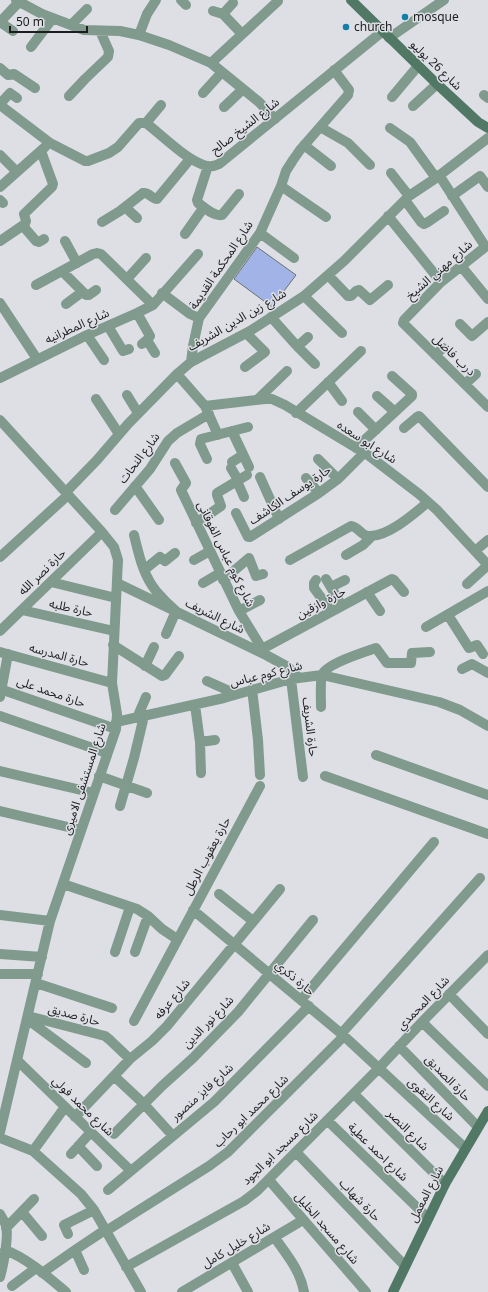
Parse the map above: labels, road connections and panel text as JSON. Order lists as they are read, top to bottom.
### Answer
{
  "streets": {
    "street": [
      "شارع 26 يوليو",
      "شارع الشيخ صالح",
      "شارع المحكمة القديمة",
      "شارع مهني الشيخ",
      "شارع زين الدين الشريف",
      "شارع المطرانيه",
      "درب فاضل",
      "شارع ابو سعده",
      "شارع النحات",
      "حارة يوسف الكاشف",
      "شارع كوم عباس الفوقانى",
      "حارة نصر الله",
      "حارة وازقين",
      "حارة طلبه",
      "شارع الشريف",
      "حارة المدرسه",
      "شارع كوم عباس",
      "حارة محمد على",
      "حارة الشريف",
      "شارع المستشفى الاميرى",
      "حارة يعقوب الرطل",
      "حارة ذكري",
      "شارع عرفه",
      "شارع المحمدي",
      "حارة صديق",
      "شارع نور الدين",
      "حارة الصديق",
      "شارع فايز منصور",
      "شارع التقوى",
      "شارع محمد فولي",
      "شارع محمد ابو رحاب",
      "شارع النصر",
      "شارع مسجد ابو الجود",
      "شارع احمد عطية",
      "شارع المعمل",
      "حارة شهاب",
      "شارع مسجد الخليل",
      "شارع خليل كامل"
    ]
  },
  "crossings": [
    ["شارع 26 يوليو", "شارع الشيخ صالح"],
    ["شارع الشيخ صالح", "شارع المحكمة القديمة"],
    ["شارع المحكمة القديمة", "شارع زين الدين الشريف"],
    ["شارع مهني الشيخ", "شارع زين الدين الشريف"],
    ["شارع مهني الشيخ", "درب فاضل"],
    ["شارع زين الدين الشريف", "شارع المستشفى الاميرى"],
    ["شارع ابو سعده", "شارع النحات"],
    ["شارع ابو سعده", "حارة يوسف الكاشف"],
    ["شارع كوم عباس الفوقانى", "حارة وازقين"],
    ["شارع كوم عباس الفوقانى", "شارع الشريف"],
    ["حارة نصر الله", "حارة طلبه"],
    ["حارة نصر الله", "شارع المستشفى الاميرى"],
    ["حارة وازقين", "شارع الشريف"],
    ["حارة طلبه", "شارع المستشفى الاميرى"],
    ["شارع الشريف", "شارع كوم عباس"],
    ["شارع الشريف", "حارة الشريف"],
    ["شارع الشريف", "شارع المستشفى الاميرى"],
    ["حارة المدرسه", "شارع المستشفى الاميرى"],
    ["شارع كوم عباس", "حارة محمد على"],
    ["شارع كوم عباس", "حارة الشريف"],
    ["شارع كوم عباس", "شارع المستشفى الاميرى"],
    ["حارة محمد على", "شارع المستشفى الاميرى"],
    ["شارع المستشفى الاميرى", "حارة صديق"],
    ["شارع المستشفى الاميرى", "شارع محمد فولي"],
    ["حارة يعقوب الرطل", "حارة ذكري"],
    ["حارة ذكري", "شارع عرفه"],
    ["حارة ذكري", "شارع المحمدي"],
    ["حارة ذكري", "شارع نور الدين"],
    ["حارة ذكري", "شارع فايز منصور"],
    ["حارة ذكري", "شارع التقوى"],
    ["حارة ذكري", "شارع محمد ابو رحاب"],
    ["حارة ذكري", "شارع مسجد ابو الجود"],
    ["شارع عرفه", "حارة صديق"],
    ["شارع عرفه", "شارع محمد فولي"],
    ["شارع المحمدي", "حارة الصديق"],
    ["شارع المحمدي", "شارع التقوى"],
    ["شارع المحمدي", "شارع مسجد ابو الجود"],
    ["حارة الصديق", "شارع المعمل"],
    ["شارع فايز منصور", "شارع محمد فولي"],
    ["شارع التقوى", "شارع مسجد ابو الجود"],
    ["شارع التقوى", "شارع المعمل"],
    ["شارع النصر", "شارع مسجد ابو الجود"],
    ["شارع النصر", "شارع المعمل"],
    ["شارع مسجد ابو الجود", "شارع احمد عطية"],
    ["شارع مسجد ابو الجود", "حارة شهاب"],
    ["شارع مسجد ابو الجود", "شارع مسجد الخليل"],
    ["شارع احمد عطية", "شارع المعمل"],
    ["شارع المعمل", "حارة شهاب"],
    ["شارع مسجد الخليل", "شارع خليل كامل"]
  ],
  "places": ["mosque", "church"],
  "scale_bar": "50 m"
}
